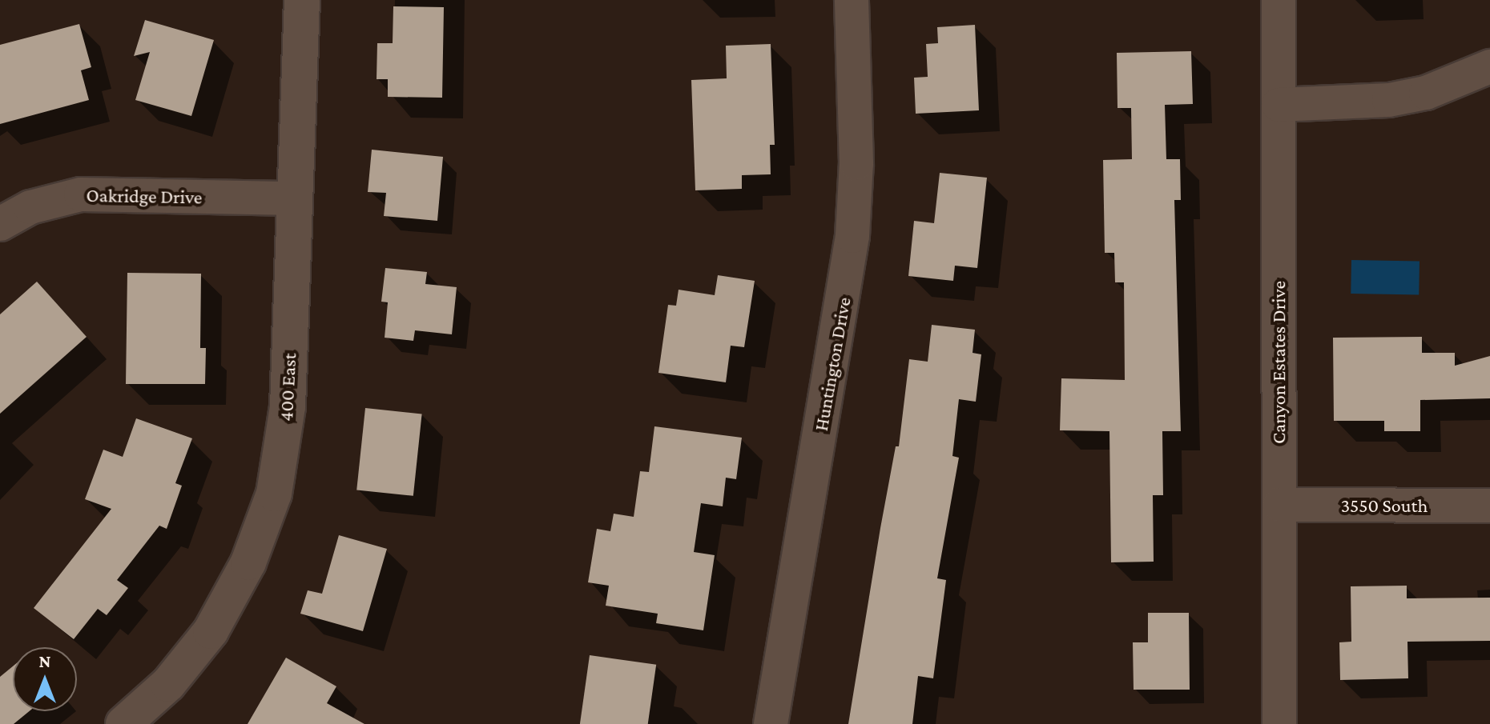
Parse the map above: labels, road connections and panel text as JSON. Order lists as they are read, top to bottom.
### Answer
{
  "streets": {
    "street": [
      "Oakridge Drive",
      "Canyon Estates Drive",
      "Huntington Drive",
      "400 East",
      "3550 South"
    ]
  },
  "crossings": [
    ["Oakridge Drive", "400 East"],
    ["Canyon Estates Drive", "3550 South"]
  ],
  "north": "top"
}
